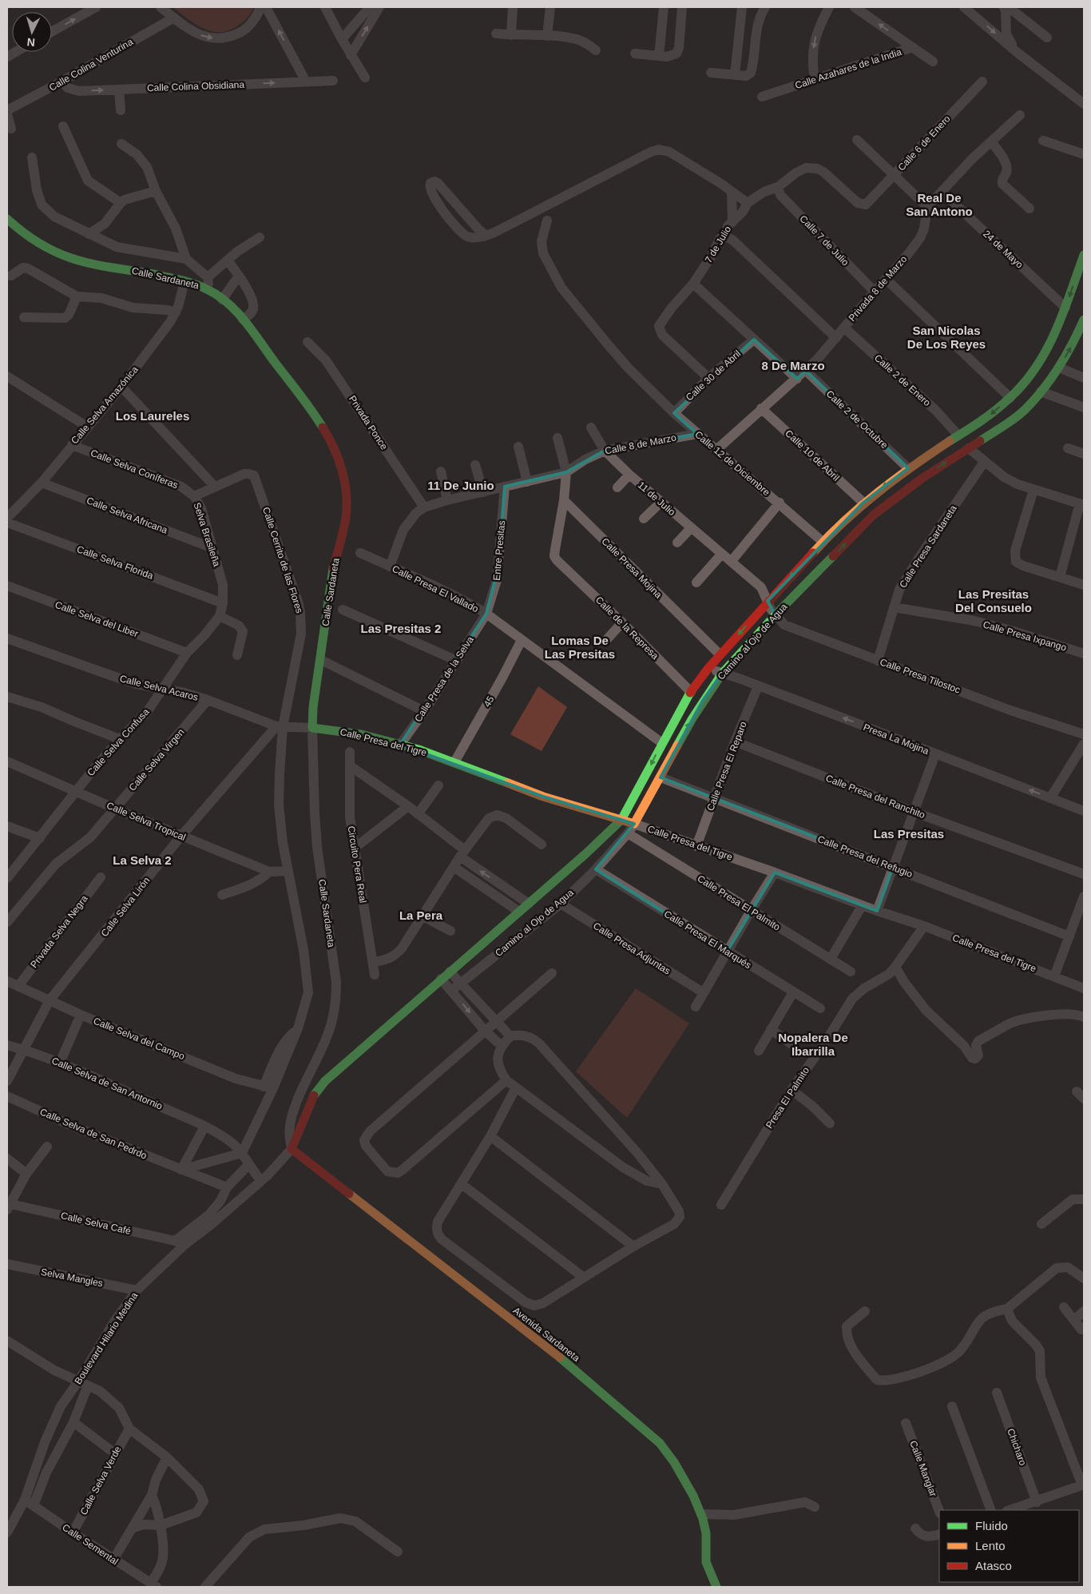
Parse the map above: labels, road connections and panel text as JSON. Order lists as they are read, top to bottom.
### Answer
{
  "streets": {
    "street": [
      "Calle Colina Venturina",
      "Calle Azahares de la India",
      "Calle Colina Obsidiana",
      "Calle 6 de Enero",
      "Calle 7 de Julio",
      "7 de Julio",
      "24 de Mayo",
      "Calle Sardaneta",
      "Privada 8 de Marzo",
      "Calle 30 de Abril",
      "Calle 2 de Enero",
      "Calle Selva Amazónica",
      "Calle 2 de Octubre",
      "Privada Ponce",
      "Calle 8 de Marzo",
      "Calle 10 de Abril",
      "Calle 12 de Diciembre",
      "Calle Selva Coníferas",
      "11 de Julio",
      "Calle Selva Africana",
      "Selva Brasileña",
      "Calle Presa Sardaneta",
      "Entre Presitas",
      "Calle Cerrito de las Flores",
      "Calle Selva Florida",
      "Calle Presa Mojina",
      "Calle Presa El Vallado",
      "Calle Selva del Liber",
      "Calle de la Represa",
      "Calle Presa Ixpango",
      "Camino al Ojo de Agua",
      "Calle Presa Tilostoc",
      "Calle Presa de la Selva",
      "Calle Selva Acaros",
      "45",
      "Presa La Mojina",
      "Calle Selva Confusa",
      "Calle Presa del Tigre",
      "Calle Selva Virgen",
      "Calle Presa El Reparo",
      "Calle Presa del Ranchito",
      "Calle Selva Tropical",
      "Calle Presa del Refugio",
      "Circuito Pera Real",
      "Calle Presa El Palmito",
      "Calle Selva Lirón",
      "Privada Selva Negra",
      "Calle Presa El Marqués",
      "Calle Presa Adjuntas",
      "Calle Selva del Campo",
      "Calle Selva de San Antornio",
      "Presa El Palmito",
      "Calle Selva de San Pedrdo",
      "Calle Selva Café",
      "Selva Mangles",
      "Avenida Sardaneta",
      "Boulevard Hilario Medina",
      "Chicharo",
      "Calle Manglar",
      "Calle Selva Verde",
      "Calle Semental"
    ]
  },
  "crossings": [
    ["Calle Colina Venturina", "Calle Colina Obsidiana"],
    ["Calle 6 de Enero", "7 de Julio"],
    ["Calle 7 de Julio", "7 de Julio"],
    ["Calle 7 de Julio", "Privada 8 de Marzo"],
    ["7 de Julio", "Calle 30 de Abril"],
    ["24 de Mayo", "Camino al Ojo de Agua"],
    ["Calle Sardaneta", "Calle Selva Amazónica"],
    ["Calle Sardaneta", "Camino al Ojo de Agua"],
    ["Calle Sardaneta", "Calle Presa del Tigre"],
    ["Calle Sardaneta", "Avenida Sardaneta"],
    ["Calle Sardaneta", "Boulevard Hilario Medina"],
    ["Privada 8 de Marzo", "Calle 2 de Enero"],
    ["Privada 8 de Marzo", "Calle 2 de Octubre"],
    ["Privada 8 de Marzo", "Calle 10 de Abril"],
    ["Privada 8 de Marzo", "Calle 12 de Diciembre"],
    ["Calle 30 de Abril", "Calle 12 de Diciembre"],
    ["Calle 2 de Enero", "Camino al Ojo de Agua"],
    ["Calle Selva Amazónica", "Calle Selva Coníferas"],
    ["Calle Selva Amazónica", "Calle Selva Africana"],
    ["Calle 2 de Octubre", "Camino al Ojo de Agua"],
    ["Privada Ponce", "Calle 8 de Marzo"],
    ["Calle 8 de Marzo", "Calle 12 de Diciembre"],
    ["Calle 8 de Marzo", "11 de Julio"],
    ["Calle 8 de Marzo", "Entre Presitas"],
    ["Calle 8 de Marzo", "Calle Presa El Vallado"],
    ["Calle 10 de Abril", "Camino al Ojo de Agua"],
    ["Calle 12 de Diciembre", "Camino al Ojo de Agua"],
    ["Calle Selva Coníferas", "Selva Brasileña"],
    ["11 de Julio", "Camino al Ojo de Agua"],
    ["11 de Julio", "Calle Presa Tilostoc"],
    ["Calle Selva Africana", "Selva Brasileña"],
    ["Selva Brasileña", "Calle Cerrito de las Flores"],
    ["Selva Brasileña", "Calle Selva Florida"],
    ["Selva Brasileña", "Calle Selva Confusa"],
    ["Calle Presa Sardaneta", "Calle Presa Ixpango"],
    ["Calle Presa Sardaneta", "Calle Presa Tilostoc"],
    ["Entre Presitas", "Calle Presa El Vallado"],
    ["Entre Presitas", "Calle Presa de la Selva"],
    ["Calle Cerrito de las Flores", "Calle Selva Acaros"],
    ["Calle Cerrito de las Flores", "Calle Presa del Tigre"],
    ["Calle Cerrito de las Flores", "Calle Selva Tropical"],
    ["Calle Cerrito de las Flores", "Calle Selva Lirón"],
    ["Calle Cerrito de las Flores", "Calle Selva del Campo"],
    ["Calle Cerrito de las Flores", "Calle Selva de San Antornio"],
    ["Calle Selva Florida", "Calle Selva Confusa"],
    ["Calle Presa Mojina", "Calle de la Represa"],
    ["Calle Presa Mojina", "Camino al Ojo de Agua"],
    ["Calle Presa El Vallado", "Camino al Ojo de Agua"],
    ["Calle Presa El Vallado", "Calle Presa de la Selva"],
    ["Calle Presa El Vallado", "45"],
    ["Calle Selva del Liber", "Calle Selva Confusa"],
    ["Calle de la Represa", "Camino al Ojo de Agua"],
    ["Camino al Ojo de Agua", "Calle Presa Tilostoc"],
    ["Camino al Ojo de Agua", "Presa La Mojina"],
    ["Camino al Ojo de Agua", "Calle Presa del Tigre"],
    ["Camino al Ojo de Agua", "Calle Presa del Refugio"],
    ["Camino al Ojo de Agua", "Calle Presa El Palmito"],
    ["Camino al Ojo de Agua", "Calle Presa El Marqués"],
    ["Camino al Ojo de Agua", "Calle Presa Adjuntas"],
    ["Camino al Ojo de Agua", "Avenida Sardaneta"],
    ["Camino al Ojo de Agua", "Boulevard Hilario Medina"],
    ["Calle Presa de la Selva", "Calle Presa del Tigre"],
    ["Calle Selva Acaros", "Calle Selva Confusa"],
    ["Calle Selva Acaros", "Calle Presa del Tigre"],
    ["Calle Selva Acaros", "Calle Selva Virgen"],
    ["Calle Selva Acaros", "Calle Selva Lirón"],
    ["45", "Calle Presa del Tigre"],
    ["Presa La Mojina", "Calle Presa El Reparo"],
    ["Calle Selva Confusa", "Calle Selva Tropical"],
    ["Calle Presa del Tigre", "Calle Presa El Reparo"],
    ["Calle Presa del Tigre", "Calle Selva Lirón"],
    ["Calle Presa del Tigre", "Presa El Palmito"],
    ["Calle Selva Virgen", "Calle Selva Tropical"],
    ["Calle Presa El Reparo", "Calle Presa del Ranchito"],
    ["Calle Presa El Reparo", "Calle Presa del Refugio"],
    ["Calle Selva Tropical", "Calle Selva Lirón"],
    ["Calle Selva Lirón", "Calle Selva del Campo"],
    ["Calle Selva Lirón", "Calle Selva de San Antornio"],
    ["Privada Selva Negra", "Calle Selva del Campo"],
    ["Calle Selva de San Antornio", "Boulevard Hilario Medina"],
    ["Calle Selva Café", "Boulevard Hilario Medina"],
    ["Selva Mangles", "Boulevard Hilario Medina"],
    ["Avenida Sardaneta", "Boulevard Hilario Medina"],
    ["Boulevard Hilario Medina", "Calle Semental"],
    ["Calle Selva Verde", "Calle Semental"]
  ],
  "one_way": ["Calle Colina Obsidiana", "Presa La Mojina"],
  "districts": [
    "Real De San Antono",
    "San Nicolas De Los Reyes",
    "8 De Marzo",
    "Los Laureles",
    "11 De Junio",
    "Las Presitas Del Consuelo",
    "Las Presitas 2",
    "Lomas De Las Presitas",
    "Las Presitas",
    "La Selva 2",
    "La Pera",
    "Nopalera De Ibarrilla"
  ],
  "legend": ["Fluido", "Lento", "Atasco"],
  "north": "bottom"
}
